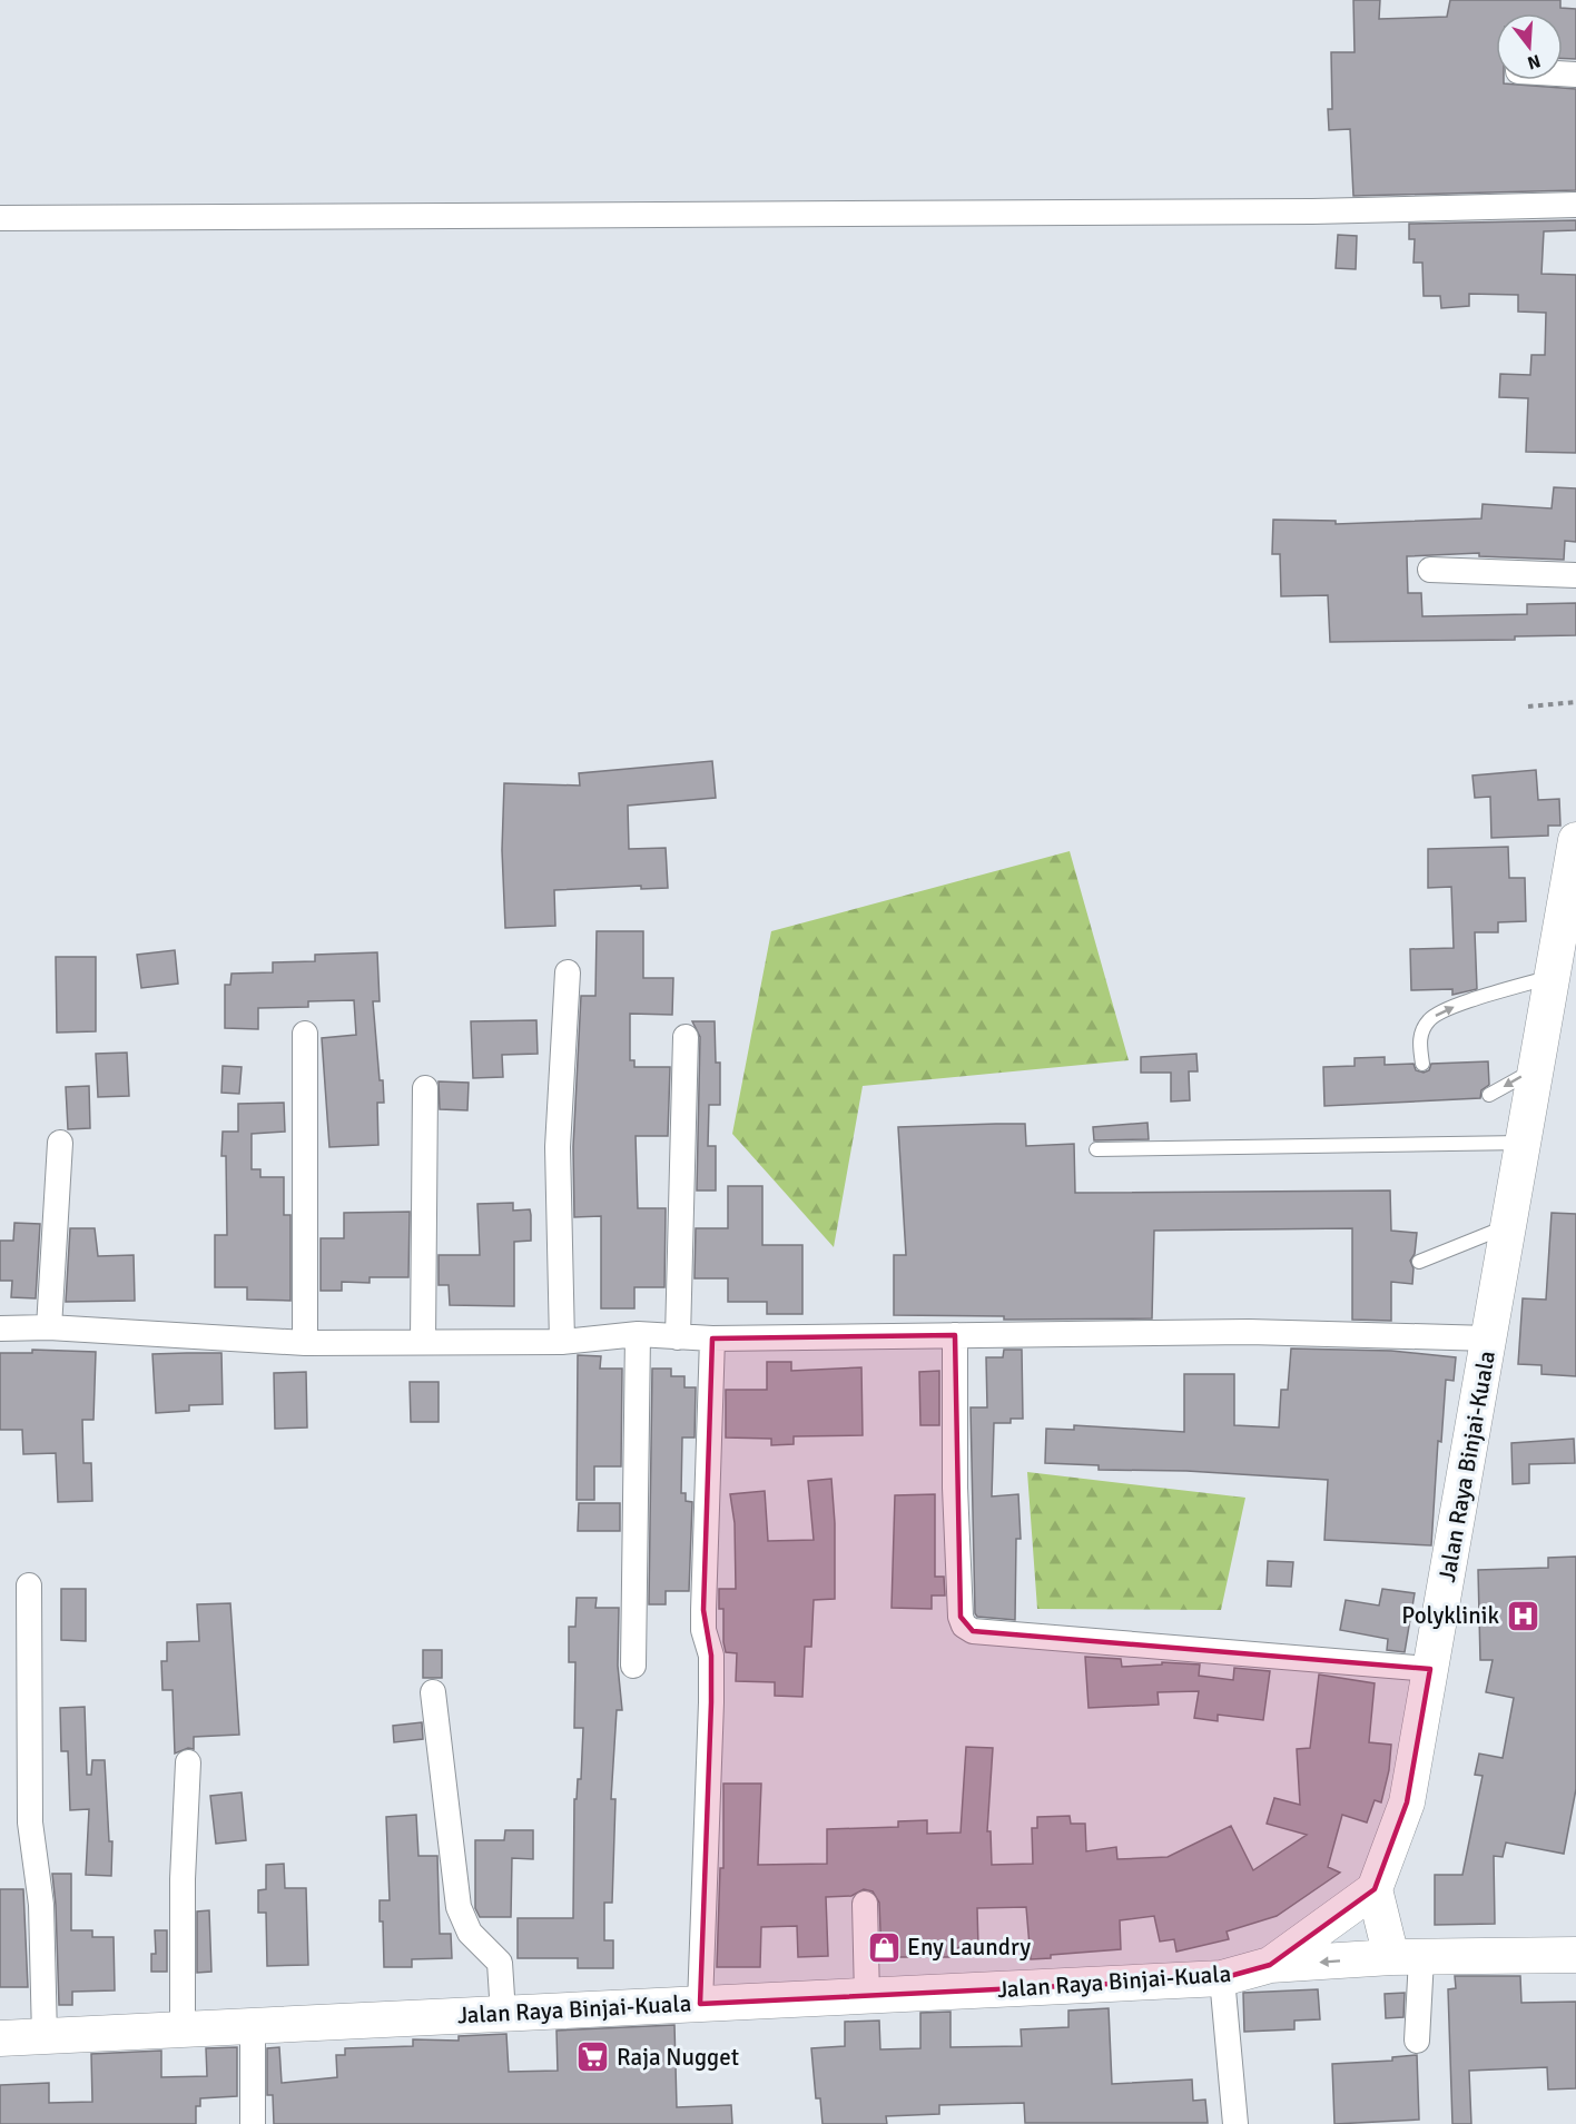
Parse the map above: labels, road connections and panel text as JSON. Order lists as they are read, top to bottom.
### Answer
{
  "streets": {
    "main road": ["Jalan Raya Binjai-Kuala"]
  },
  "places": {
    "hospital": ["Polyklinik"],
    "shop": ["Eny Laundry"],
    "supermarket": ["Raja Nugget"]
  },
  "north": "bottom"
}
